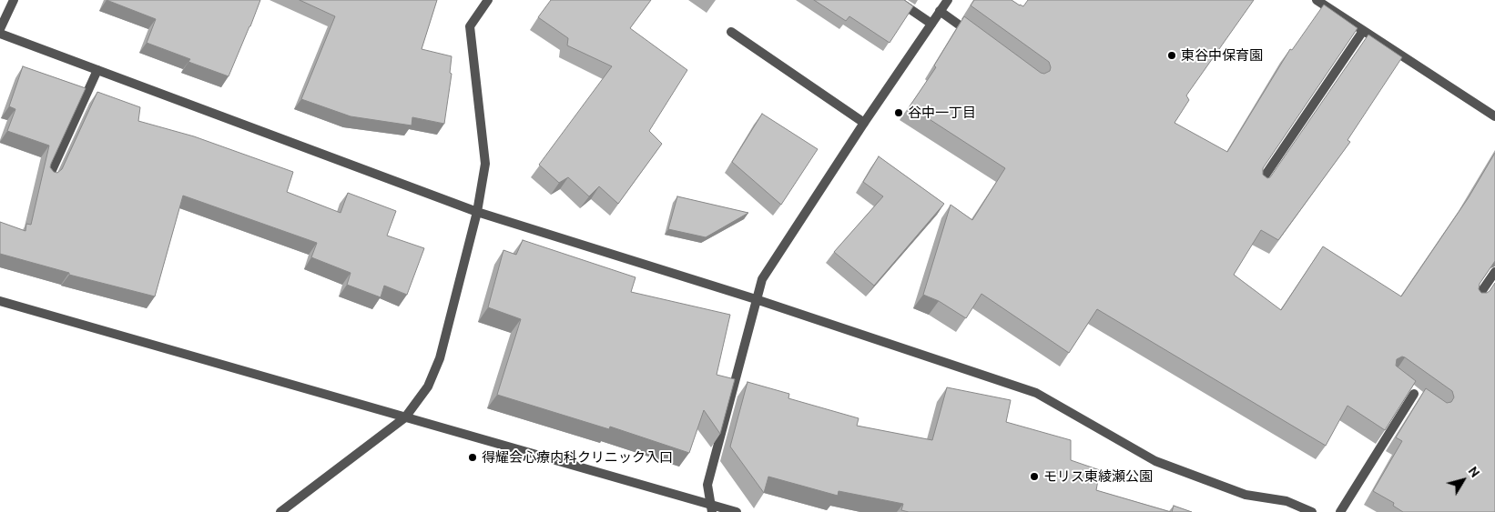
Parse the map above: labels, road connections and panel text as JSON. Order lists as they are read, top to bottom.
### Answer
{
  "places": [
    "東谷中保育園",
    "谷中一丁目",
    "得耀会心療内科クリニック入口",
    "モリス東綾瀬公園"
  ],
  "north": "top right"
}
